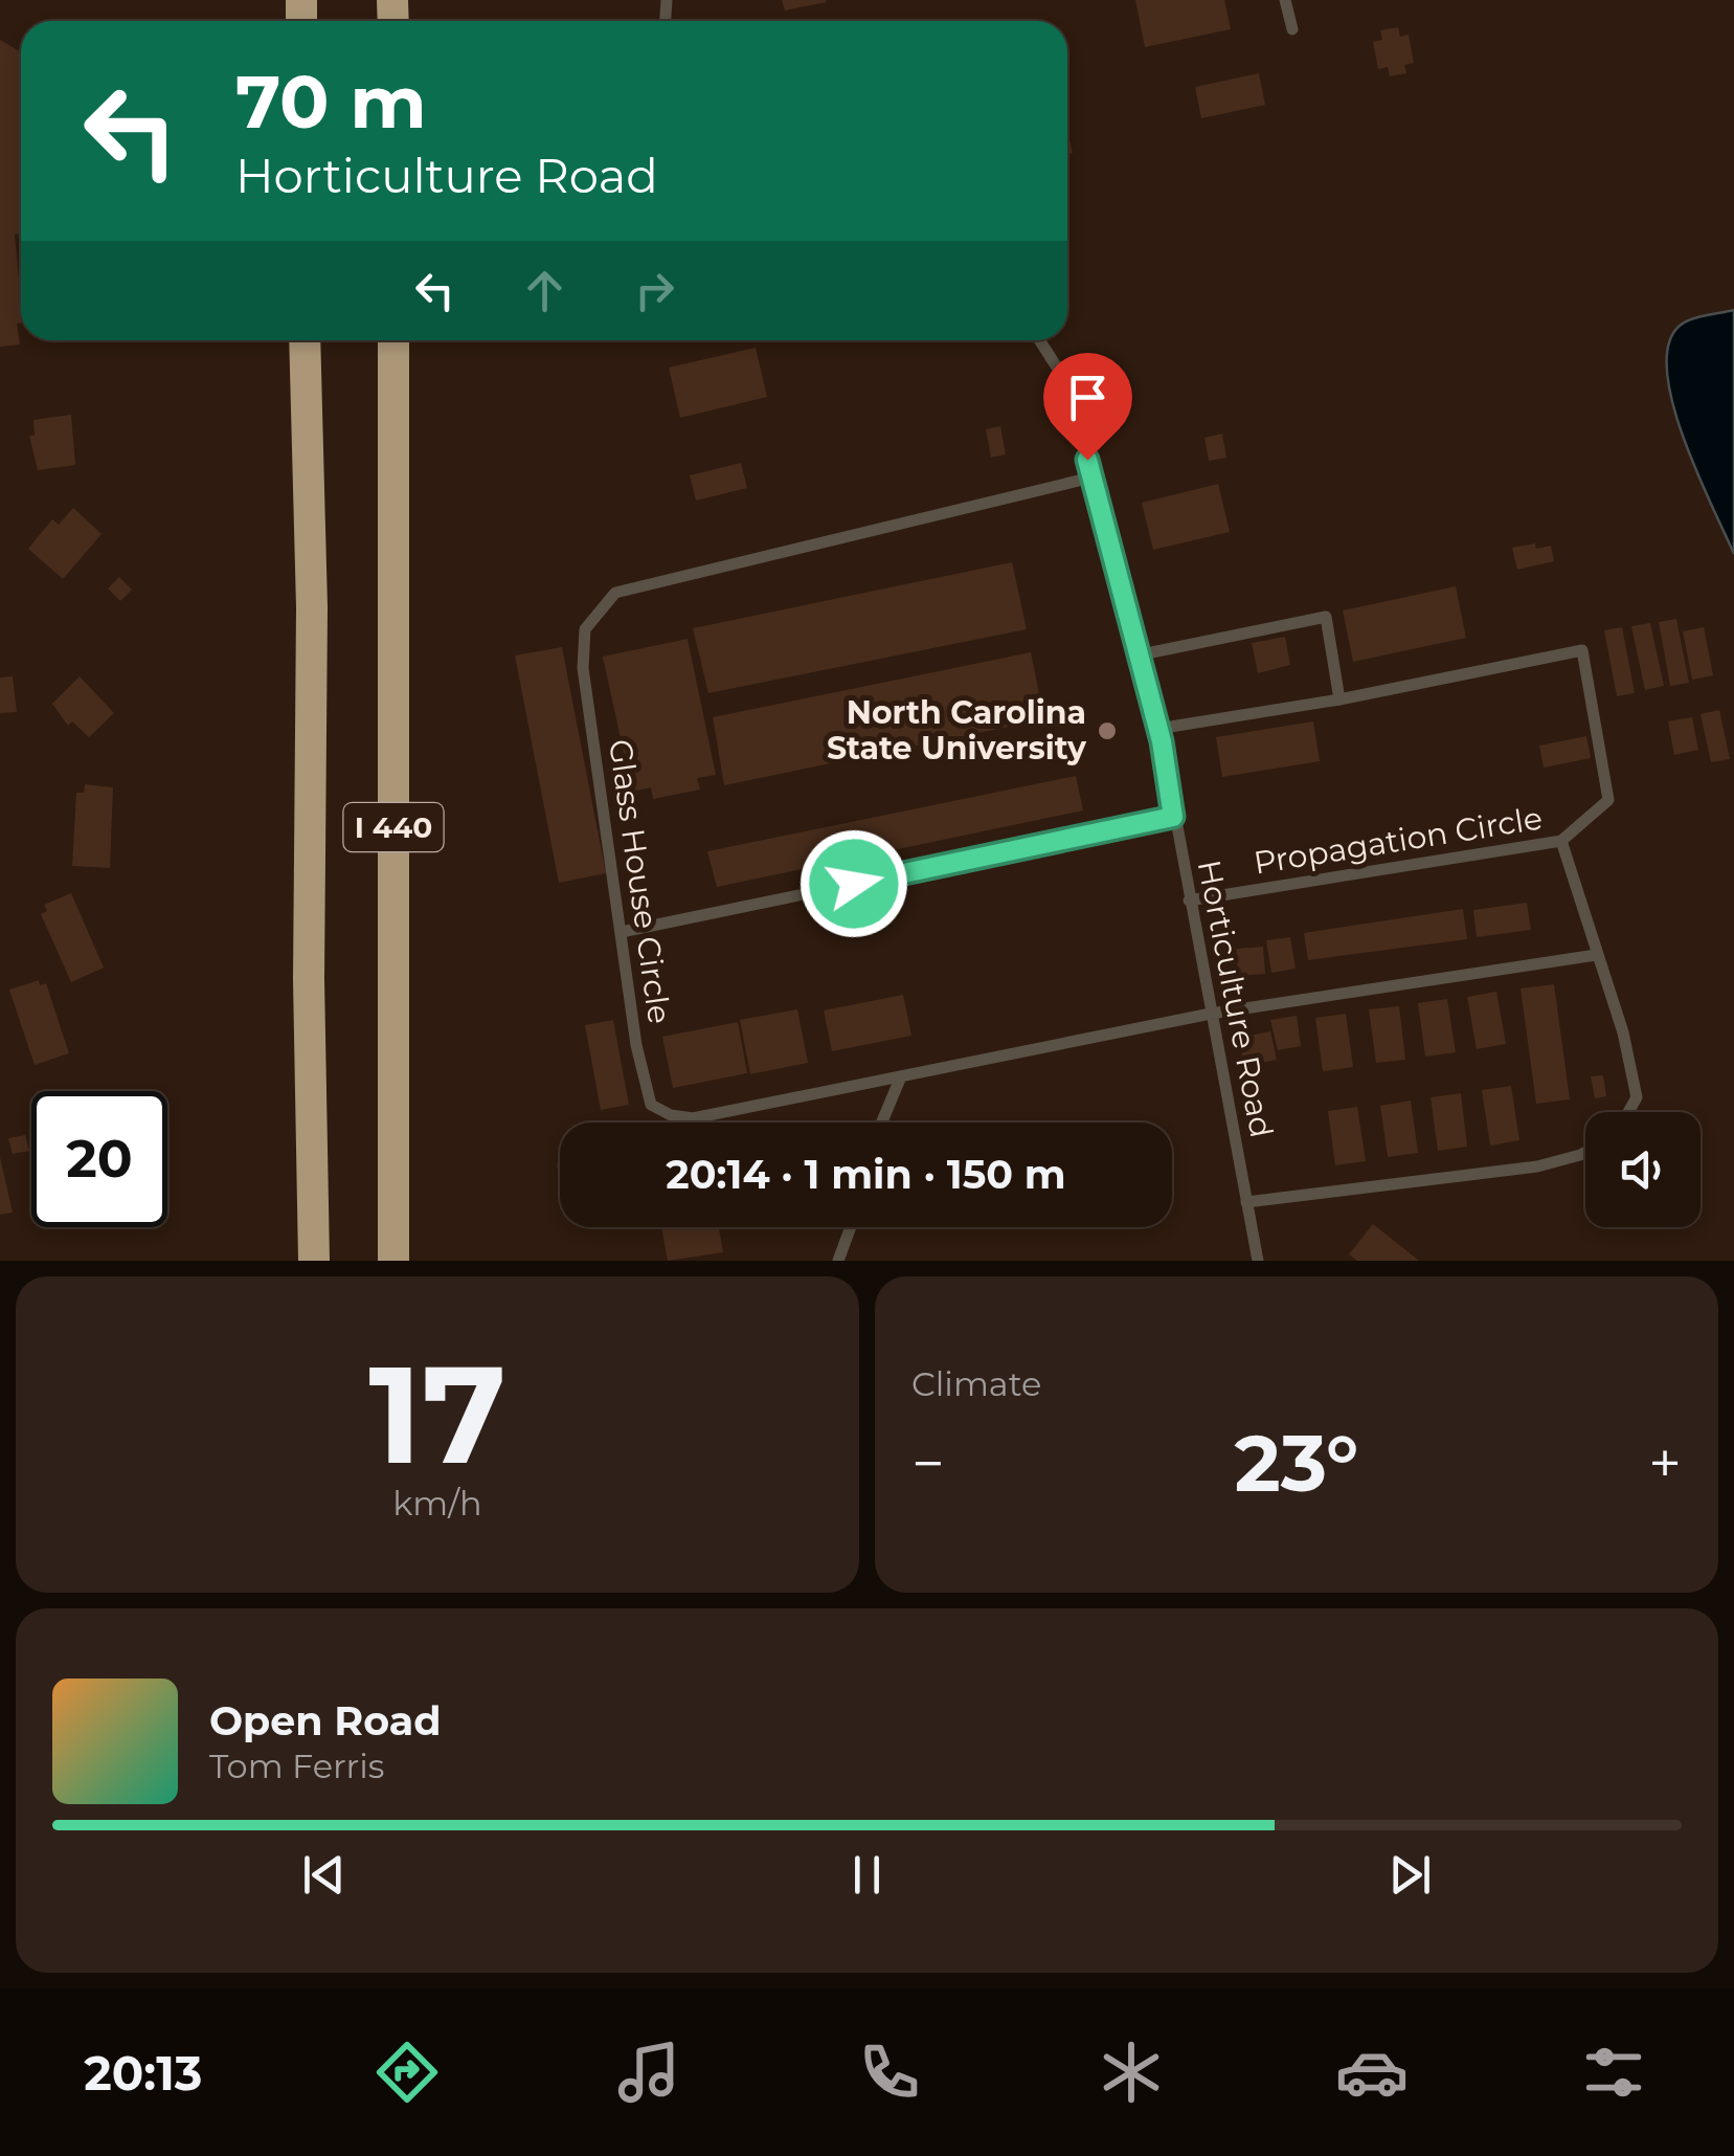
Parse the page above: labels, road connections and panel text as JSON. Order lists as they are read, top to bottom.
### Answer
{
  "streets": {
    "highway": ["I 440"],
    "lane": ["Propagation Circle", "Glass House Circle", "Horticulture Road"]
  },
  "crossings": [
    ["Propagation Circle", "Glass House Circle"],
    ["Propagation Circle", "Horticulture Road"],
    ["Glass House Circle", "Horticulture Road"]
  ],
  "places": ["North Carolina State University"],
  "page": {
    "turn": ["70 m", "Horticulture Road"],
    "limit": "20",
    "trip": "20:14 · 1 min · 150 m",
    "tile": [
      ["17", "km/h"],
      "Climate"
    ],
    "heat": ["−", "23°", "+"],
    "song": ["Open Road", "Tom Ferris"],
    "tabs": "20:13"
  }
}
